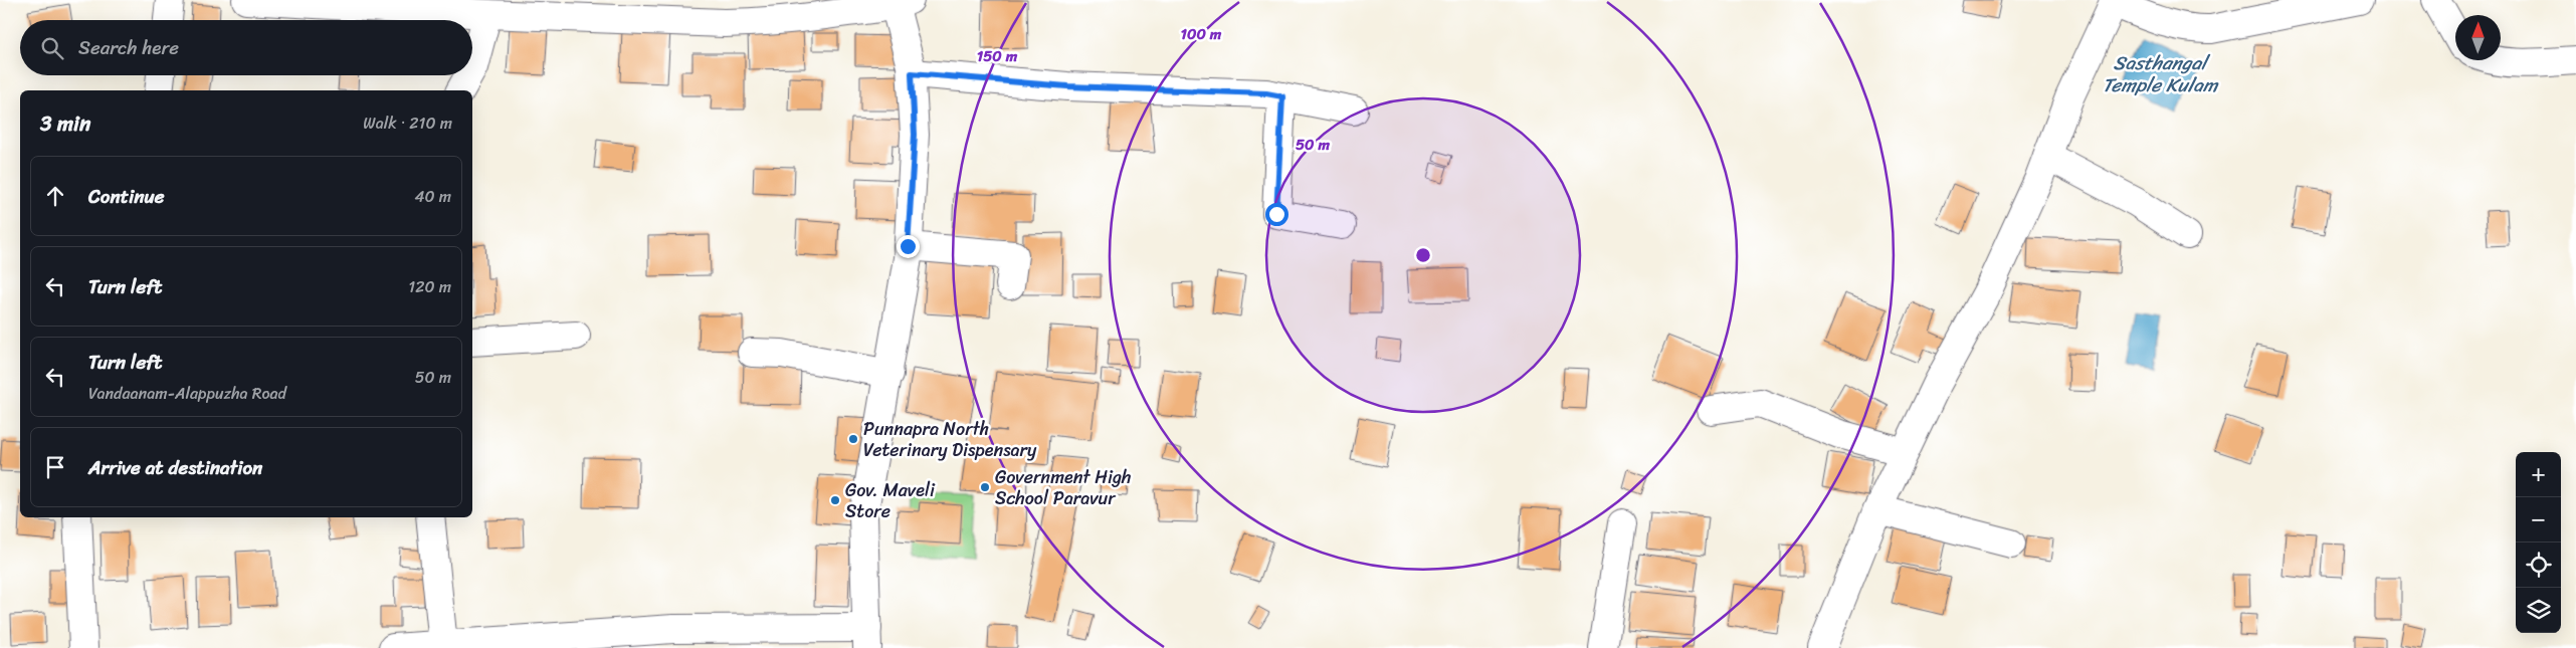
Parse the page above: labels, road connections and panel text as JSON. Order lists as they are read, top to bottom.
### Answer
{
  "water": ["Sasthangal Temple Kulam"],
  "places": ["Punnapra North Veterinary Dispensary", "Government High School Paravur", "Gov. Maveli Store"],
  "north": "top",
  "page": {
    "search": "Search here",
    "heading": ["3 min", "Walk · 210 m"],
    "list": [
      ["Continue", "40 m"],
      ["Turn left", "120 m"],
      ["Turn left", "Vandaanam-Alappuzha Road", "50 m"],
      "Arrive at destination"
    ],
    "map_buttons": ["+", "−"]
  },
  "rings": ["100 m", "150 m", "50 m"]
}
